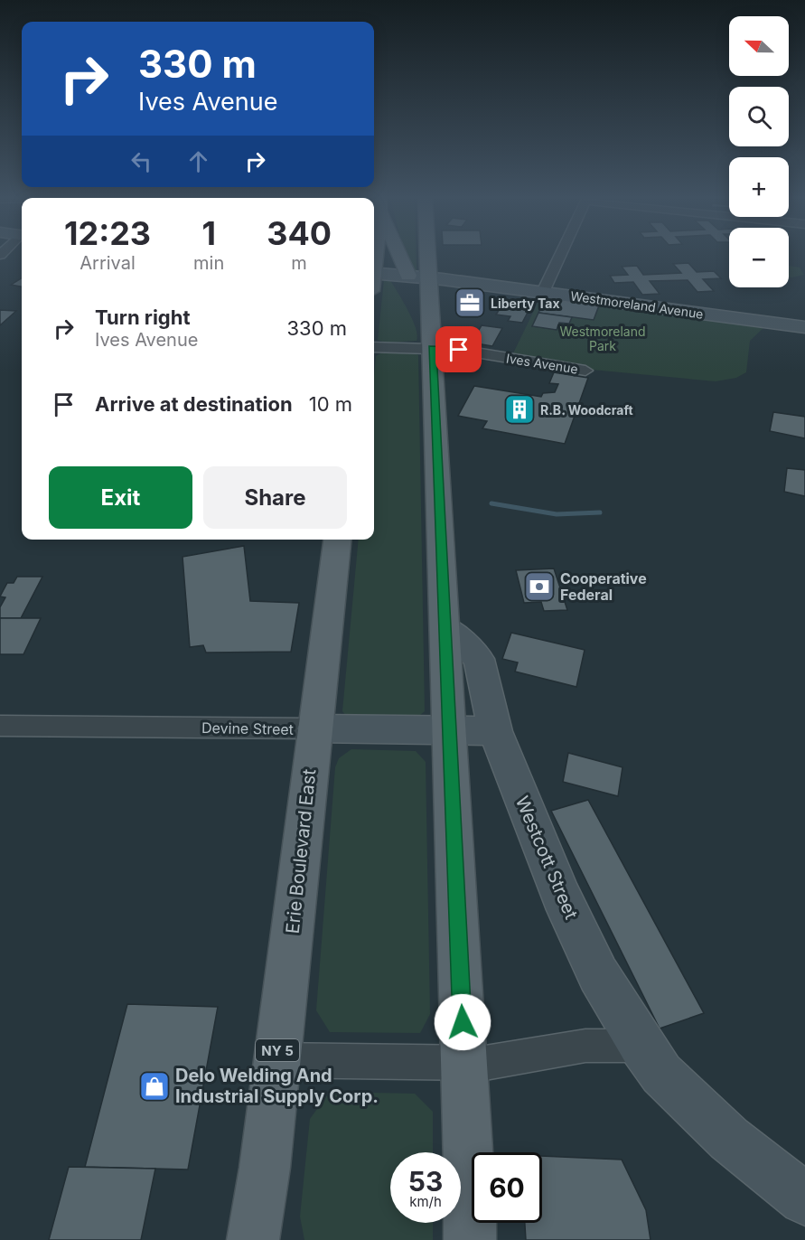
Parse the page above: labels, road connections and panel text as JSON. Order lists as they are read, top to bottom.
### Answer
{
  "streets": {
    "main road": ["Erie Boulevard East", "NY 5"],
    "street": [
      "Westmoreland Avenue",
      "Ives Avenue",
      "Devine Street",
      "Westcott Street"
    ]
  },
  "crossings": [
    ["Devine Street", "Erie Boulevard East"],
    ["Devine Street", "Westcott Street"]
  ],
  "parks": ["Westmoreland Park"],
  "places": {
    "office": ["Liberty Tax"],
    "building": ["R.B. Woodcraft"],
    "bank": ["Cooperative Federal"],
    "shop": ["Delo Welding And Industrial Supply Corp."]
  },
  "north": "left",
  "page": {
    "map_buttons": ["+", "−"],
    "turn": ["330 m", "Ives Avenue"],
    "eta": [
      "12:23",
      "Arrival",
      "1",
      "min",
      "340",
      "m"
    ],
    "list": [
      {
        "name": "Turn right",
        "note": "Ives Avenue",
        "value": "330 m"
      },
      {
        "name": "Arrive at destination",
        "value": "10 m"
      }
    ],
    "buttons": ["Exit", "Share"],
    "speed": "53 km/h",
    "limit": "60"
  }
}
